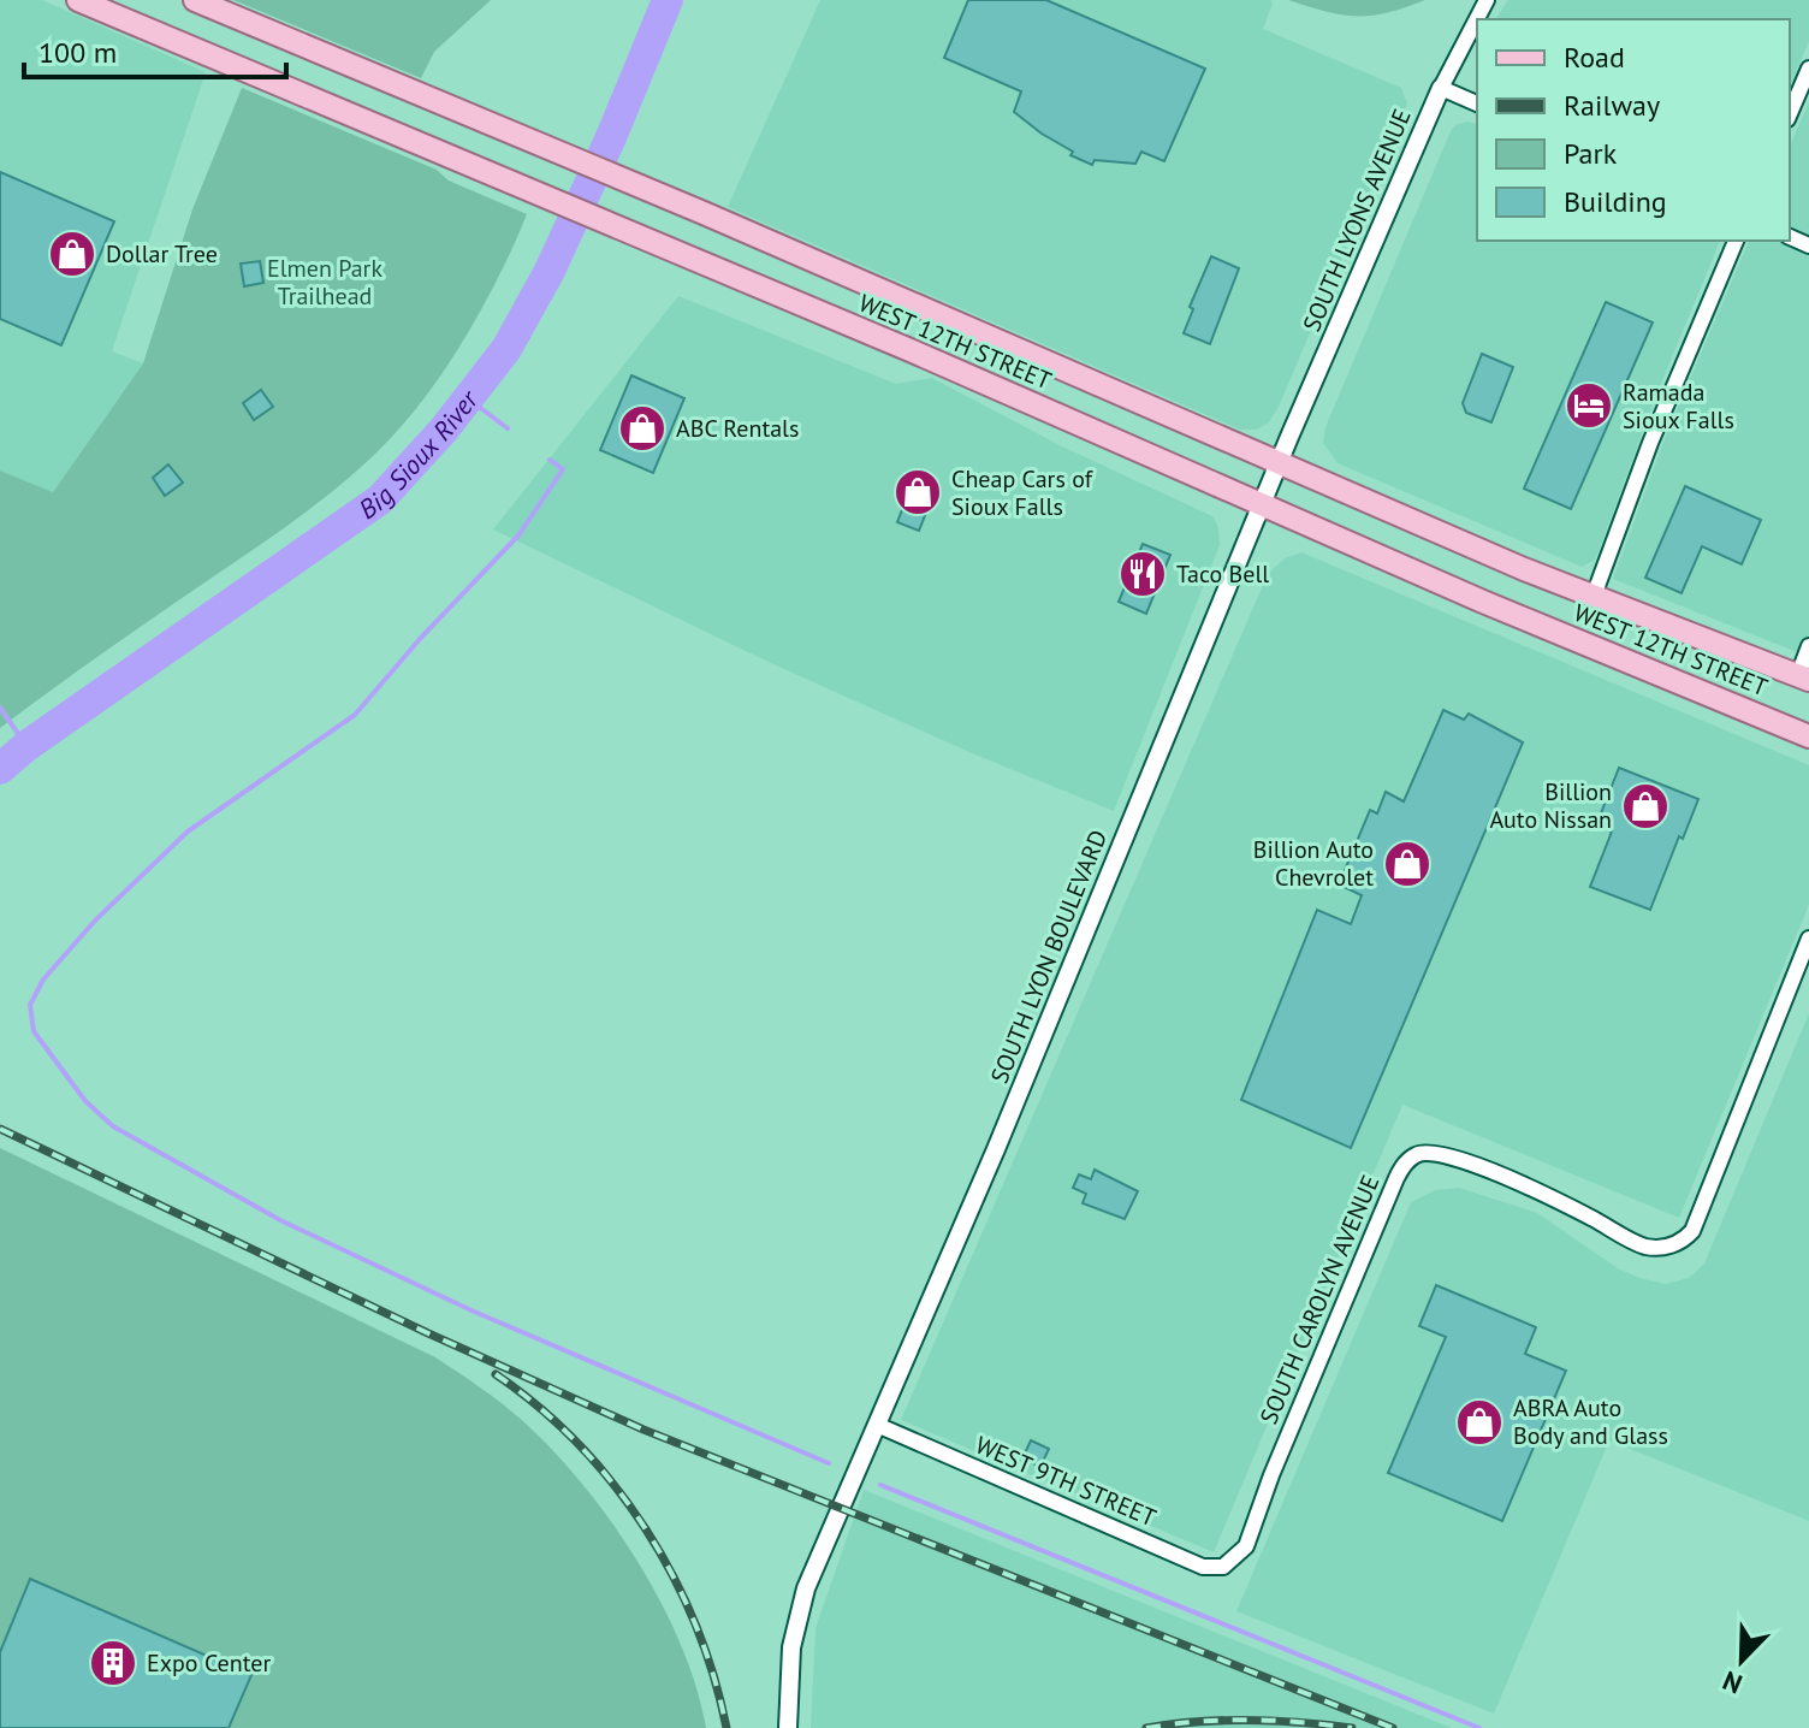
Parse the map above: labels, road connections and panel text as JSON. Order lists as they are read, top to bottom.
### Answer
{
  "streets": {
    "main road": ["WEST 12TH STREET"],
    "street": [
      "SOUTH LYONS AVENUE",
      "SOUTH LYON BOULEVARD",
      "SOUTH CAROLYN AVENUE",
      "WEST 9TH STREET"
    ]
  },
  "crossings": [
    ["SOUTH LYONS AVENUE", "WEST 12TH STREET"],
    ["SOUTH LYONS AVENUE", "SOUTH LYON BOULEVARD"],
    ["WEST 12TH STREET", "SOUTH LYON BOULEVARD"],
    ["SOUTH LYON BOULEVARD", "WEST 9TH STREET"],
    ["SOUTH CAROLYN AVENUE", "WEST 9TH STREET"]
  ],
  "water": ["Big Sioux River"],
  "parks": ["Elmen Park Trailhead"],
  "places": {
    "shop": [
      "Dollar Tree",
      "ABC Rentals",
      "Cheap Cars of Sioux Falls",
      "Billion Auto Nissan",
      "Billion Auto Chevrolet",
      "ABRA Auto Body and Glass"
    ],
    "hotel": ["Ramada Sioux Falls"],
    "restaurant": ["Taco Bell"],
    "building": ["Expo Center"]
  },
  "legend": [
    "Road",
    "Railway",
    "Park",
    "Building"
  ],
  "scale_bar": "100 m",
  "north": "bottom left"
}
